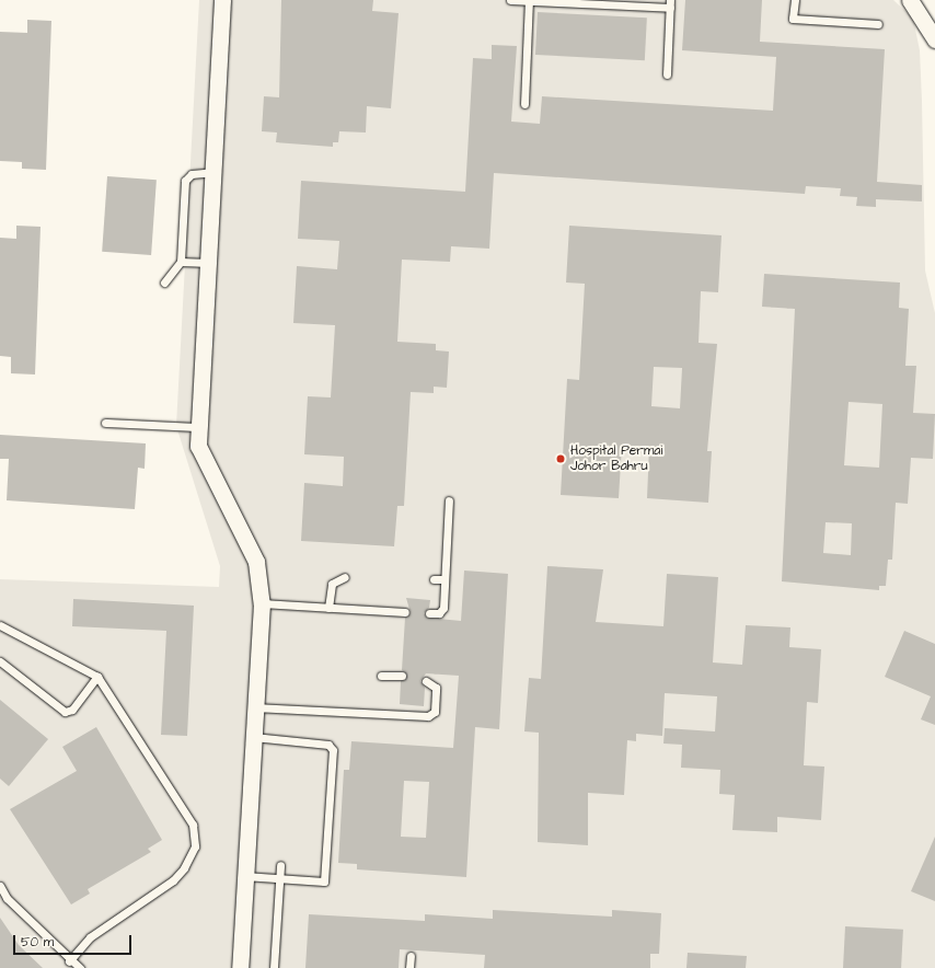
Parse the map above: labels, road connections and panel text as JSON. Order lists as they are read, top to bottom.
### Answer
{
  "places": ["Hospital Permai Johor Bahru"],
  "scale_bar": "50 m"
}
